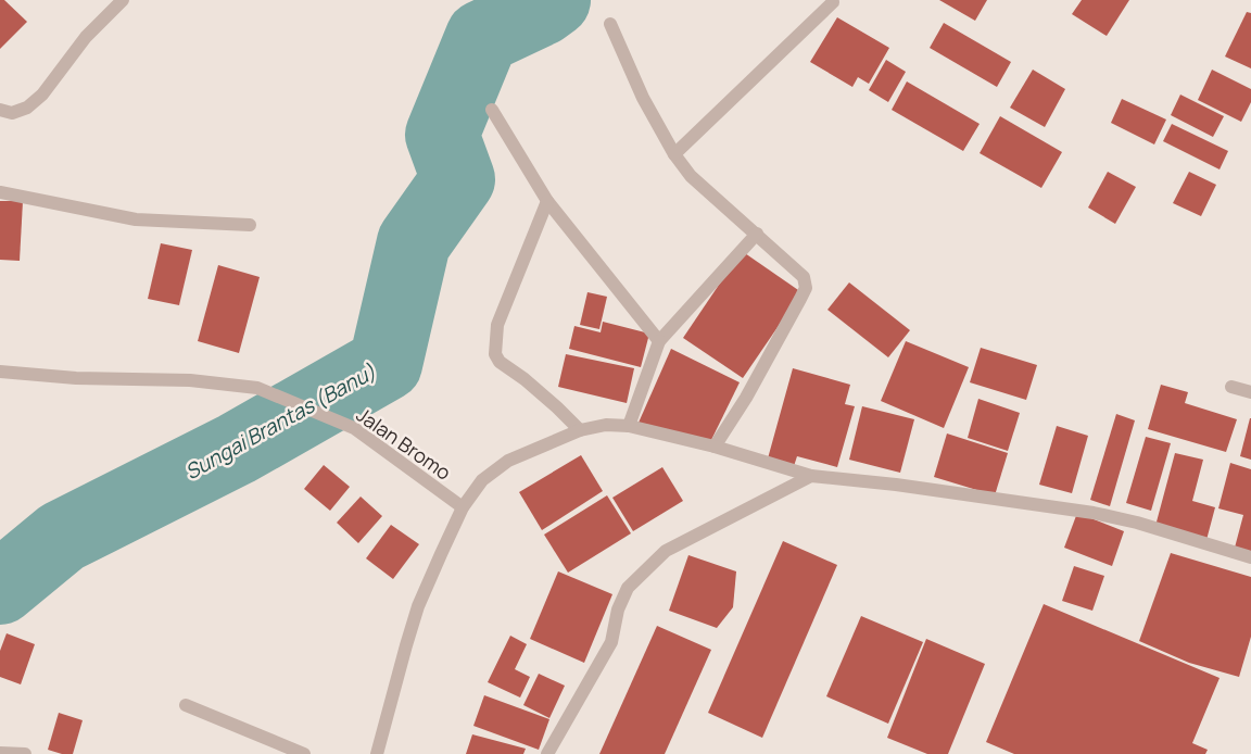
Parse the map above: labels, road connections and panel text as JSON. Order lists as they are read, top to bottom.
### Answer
{
  "streets": {
    "street": ["Jalan Bromo"]
  },
  "water": ["Sungai Brantas (Banu)"]
}
